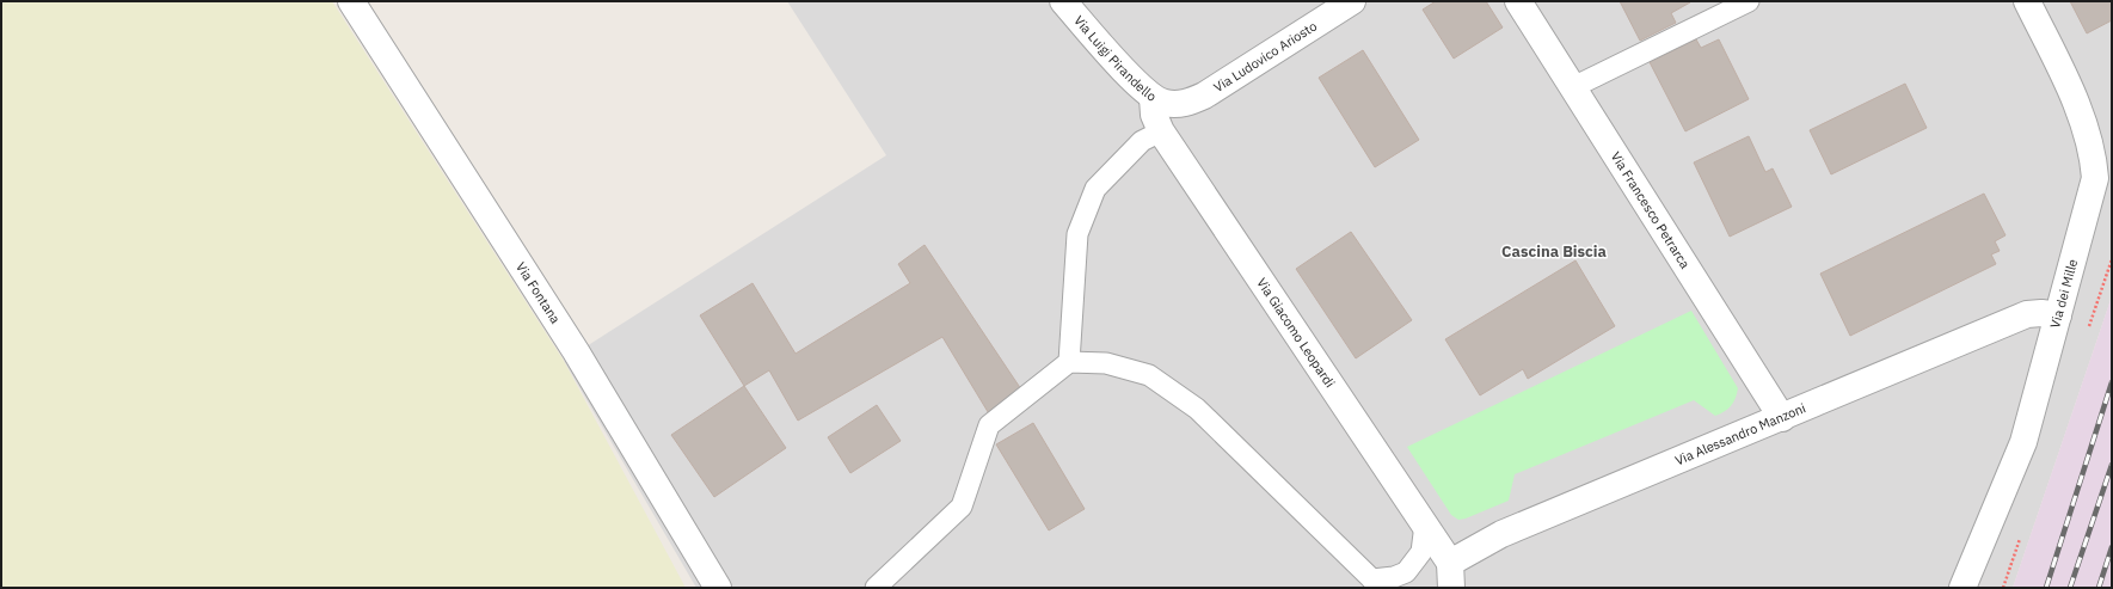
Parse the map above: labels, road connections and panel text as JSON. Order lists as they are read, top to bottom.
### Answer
{
  "streets": {
    "street": [
      "Via Ludovico Ariosto",
      "Via Luigi Pirandello",
      "Via Francesco Petrarca",
      "Via Fontana",
      "Via dei Mille",
      "Via Giacomo Leopardi",
      "Via Alessandro Manzoni"
    ]
  },
  "crossings": [
    ["Via Ludovico Ariosto", "Via Luigi Pirandello"],
    ["Via Ludovico Ariosto", "Via Giacomo Leopardi"],
    ["Via Luigi Pirandello", "Via Giacomo Leopardi"],
    ["Via Francesco Petrarca", "Via Alessandro Manzoni"],
    ["Via dei Mille", "Via Alessandro Manzoni"],
    ["Via Giacomo Leopardi", "Via Alessandro Manzoni"]
  ],
  "districts": ["Cascina Biscia"]
}
